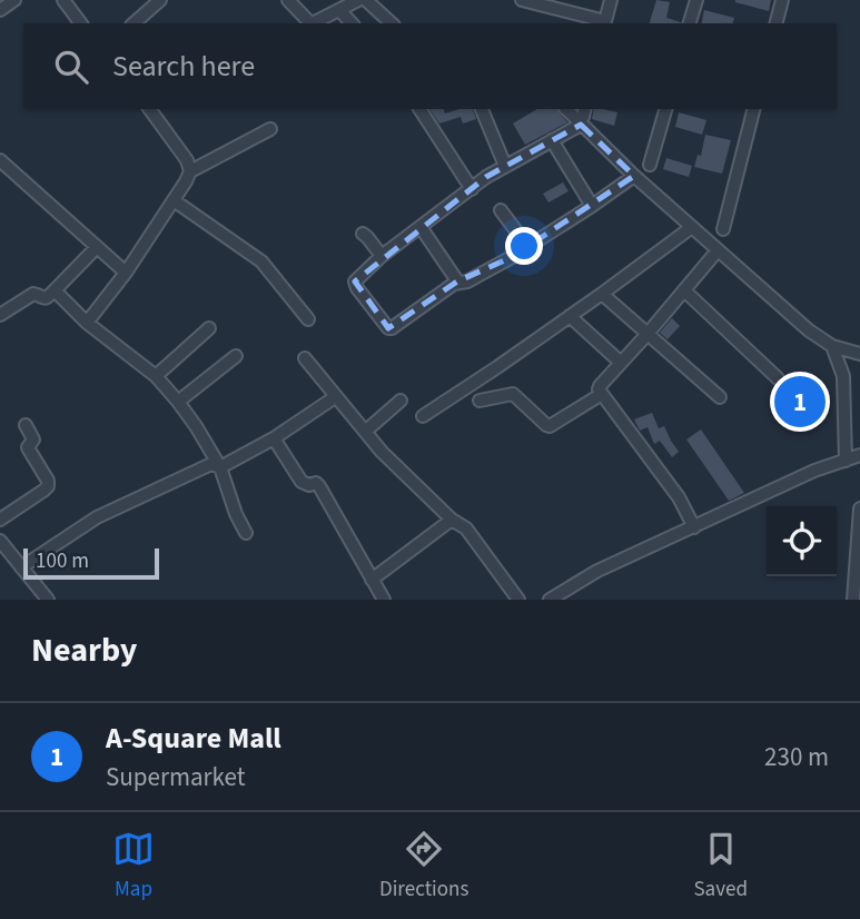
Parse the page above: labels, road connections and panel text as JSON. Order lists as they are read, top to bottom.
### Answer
{
  "scale_bar": "100 m",
  "page": {
    "search": "Search here",
    "pins": "1",
    "scale": "100 m",
    "heading": "Nearby",
    "list": [
      {
        "mark": "1",
        "name": "A-Square Mall",
        "note": "Supermarket",
        "value": "230 m"
      }
    ],
    "nav": ["Map", "Directions", "Saved"]
  }
}
